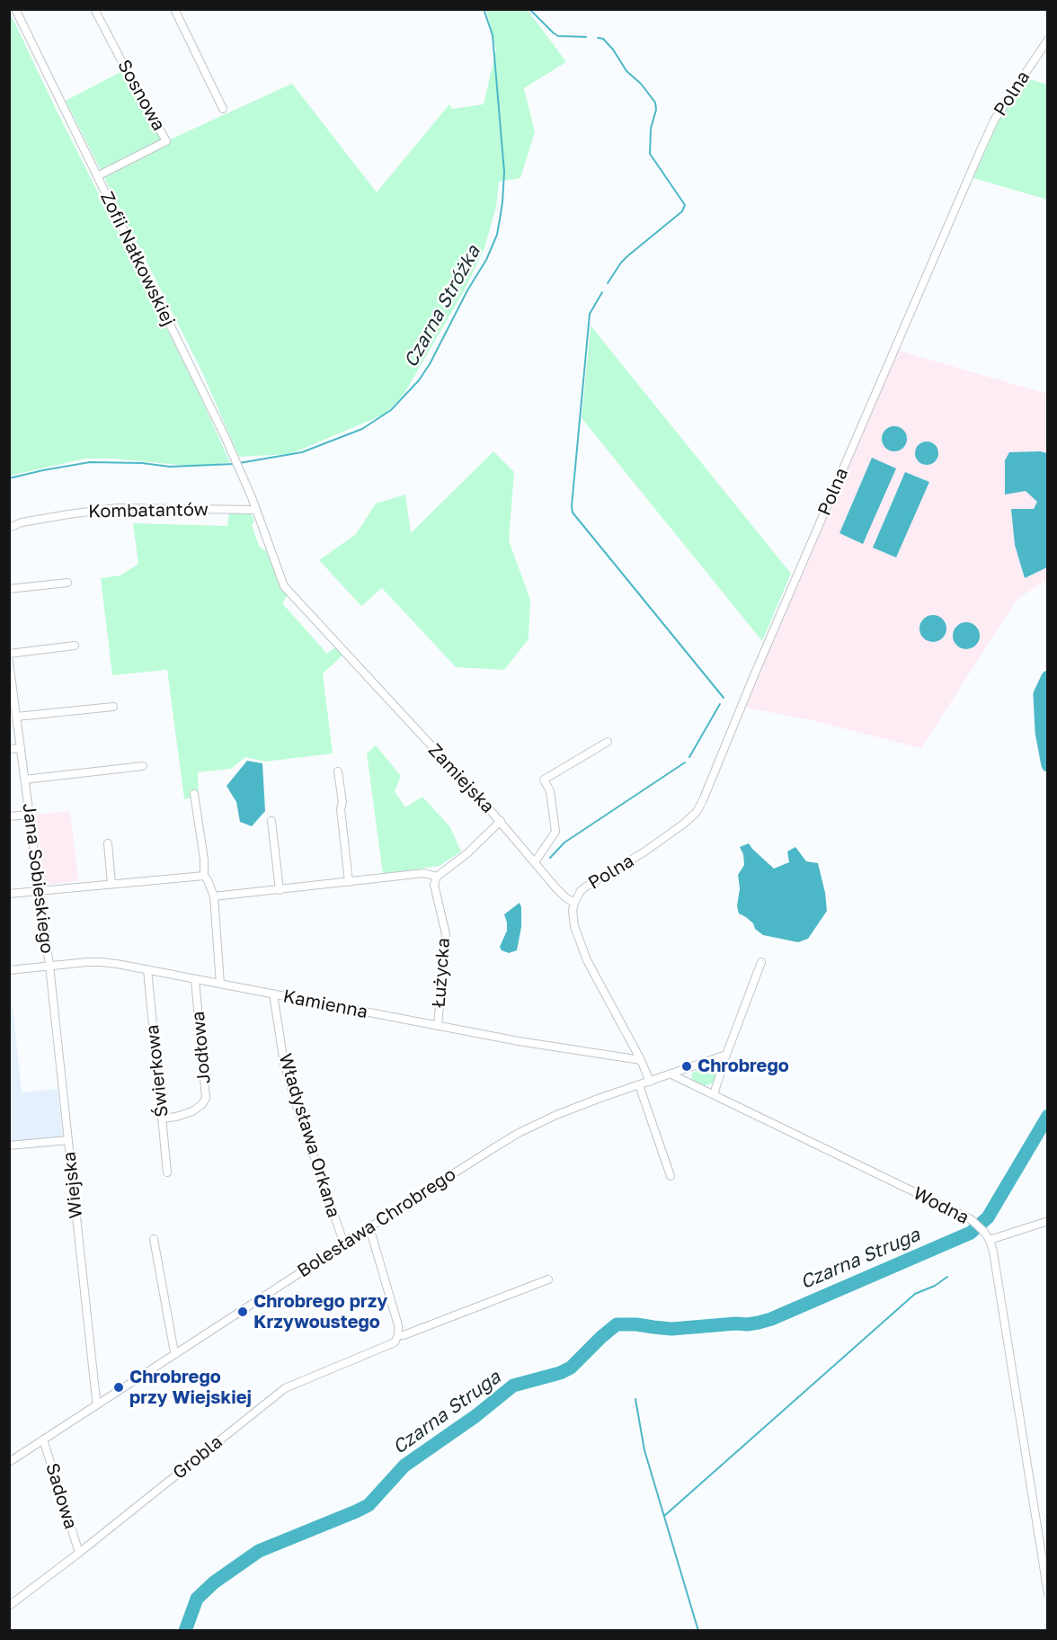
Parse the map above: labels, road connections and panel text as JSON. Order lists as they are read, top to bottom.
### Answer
{
  "streets": {
    "street": [
      "Polna",
      "Sosnowa",
      "Zofii Nałkowskiej",
      "Kombatantów",
      "Zamiejska",
      "Jana Sobieskiego",
      "Łużycka",
      "Kamienna",
      "Jodłowa",
      "Świerkowa",
      "Władysława Orkana",
      "Wiejska",
      "Wodna",
      "Bolesława Chrobrego",
      "Grobla",
      "Sadowa"
    ]
  },
  "crossings": [
    ["Polna", "Zamiejska"],
    ["Sosnowa", "Zofii Nałkowskiej"],
    ["Zofii Nałkowskiej", "Kombatantów"],
    ["Zofii Nałkowskiej", "Zamiejska"],
    ["Kombatantów", "Zamiejska"],
    ["Jana Sobieskiego", "Kamienna"],
    ["Jana Sobieskiego", "Wiejska"],
    ["Łużycka", "Kamienna"],
    ["Kamienna", "Jodłowa"],
    ["Kamienna", "Świerkowa"],
    ["Kamienna", "Władysława Orkana"],
    ["Kamienna", "Wiejska"],
    ["Jodłowa", "Świerkowa"],
    ["Władysława Orkana", "Bolesława Chrobrego"],
    ["Wiejska", "Bolesława Chrobrego"],
    ["Bolesława Chrobrego", "Sadowa"],
    ["Grobla", "Sadowa"]
  ],
  "water": ["Czarna Stróżka", "Czarna Struga"],
  "places": ["Chrobrego", "Chrobrego przy Krzywoustego", "Chrobrego przy Wiejskiej"]
}
